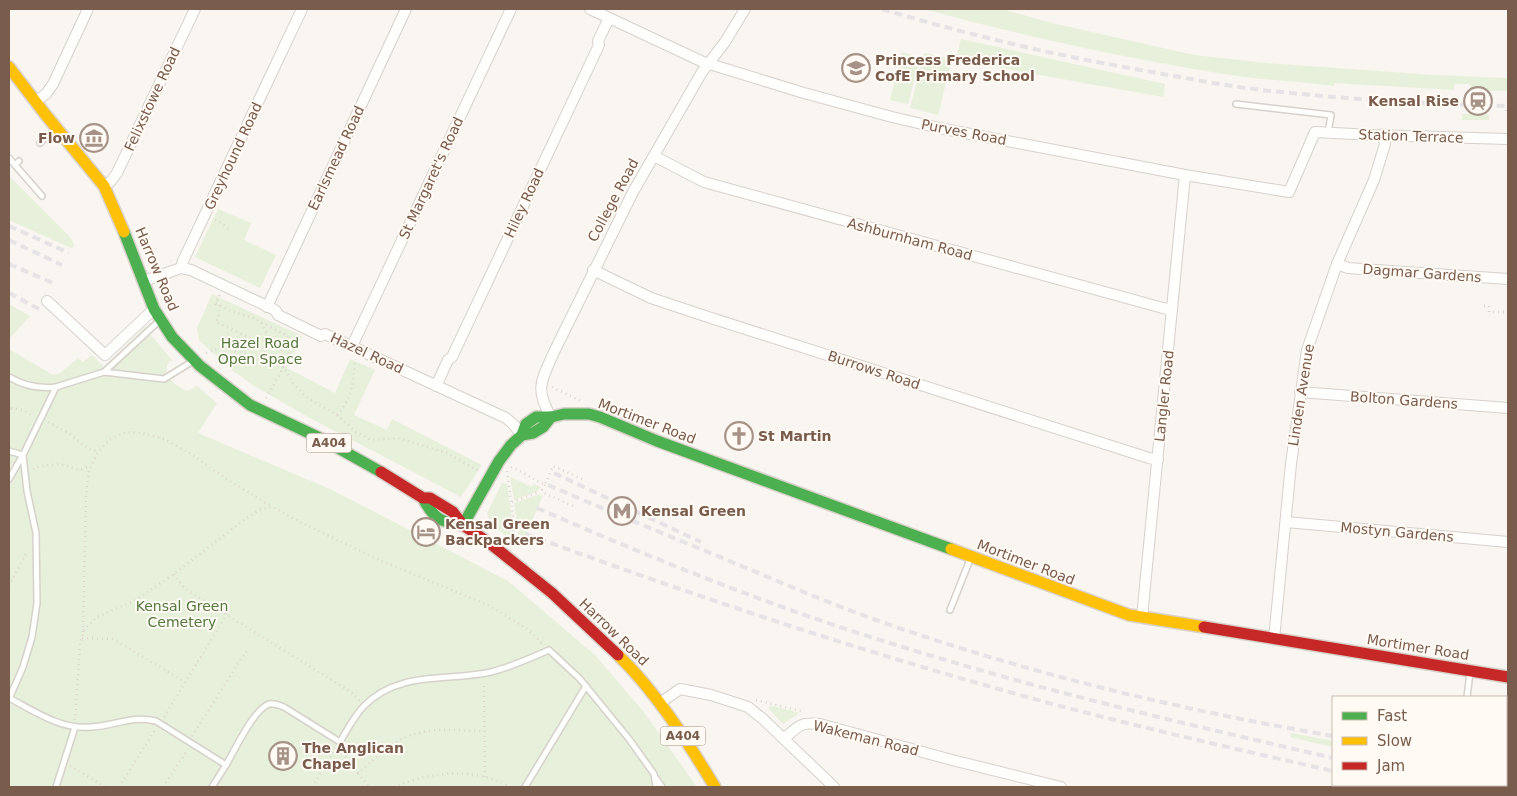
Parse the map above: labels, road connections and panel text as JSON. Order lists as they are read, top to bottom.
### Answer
{
  "streets": {
    "main road": ["Harrow Road", "Mortimer Road", "A404"],
    "street": [
      "Felixstowe Road",
      "Purves Road",
      "Station Terrace",
      "Greyhound Road",
      "Earlsmead Road",
      "St Margaret's Road",
      "College Road",
      "Hiley Road",
      "Ashburnham Road",
      "Dagmar Gardens",
      "Hazel Road",
      "Burrows Road",
      "Linden Avenue",
      "Langler Road",
      "Bolton Gardens",
      "Mostyn Gardens",
      "Wakeman Road"
    ]
  },
  "crossings": [
    ["Felixstowe Road", "Harrow Road"],
    ["Purves Road", "Station Terrace"],
    ["Purves Road", "College Road"],
    ["Purves Road", "Hiley Road"],
    ["Purves Road", "Langler Road"],
    ["Station Terrace", "Linden Avenue"],
    ["Greyhound Road", "Hazel Road"],
    ["Earlsmead Road", "Hazel Road"],
    ["St Margaret's Road", "Hazel Road"],
    ["College Road", "Ashburnham Road"],
    ["College Road", "Burrows Road"],
    ["Hiley Road", "Hazel Road"],
    ["Ashburnham Road", "Langler Road"],
    ["Dagmar Gardens", "Linden Avenue"],
    ["Burrows Road", "Langler Road"],
    ["Linden Avenue", "Bolton Gardens"],
    ["Linden Avenue", "Mortimer Road"],
    ["Linden Avenue", "Mostyn Gardens"],
    ["Langler Road", "Mortimer Road"]
  ],
  "parks": ["Hazel Road Open Space", "Kensal Green Cemetery"],
  "places": {
    "school or university": ["Princess Frederica CofE Primary School"],
    "station": ["Kensal Rise"],
    "museum": ["Flow"],
    "church": ["St Martin"],
    "metro station": ["Kensal Green"],
    "hotel": ["Kensal Green Backpackers"],
    "building": ["The Anglican Chapel"]
  },
  "legend": ["Fast", "Slow", "Jam"]
}
